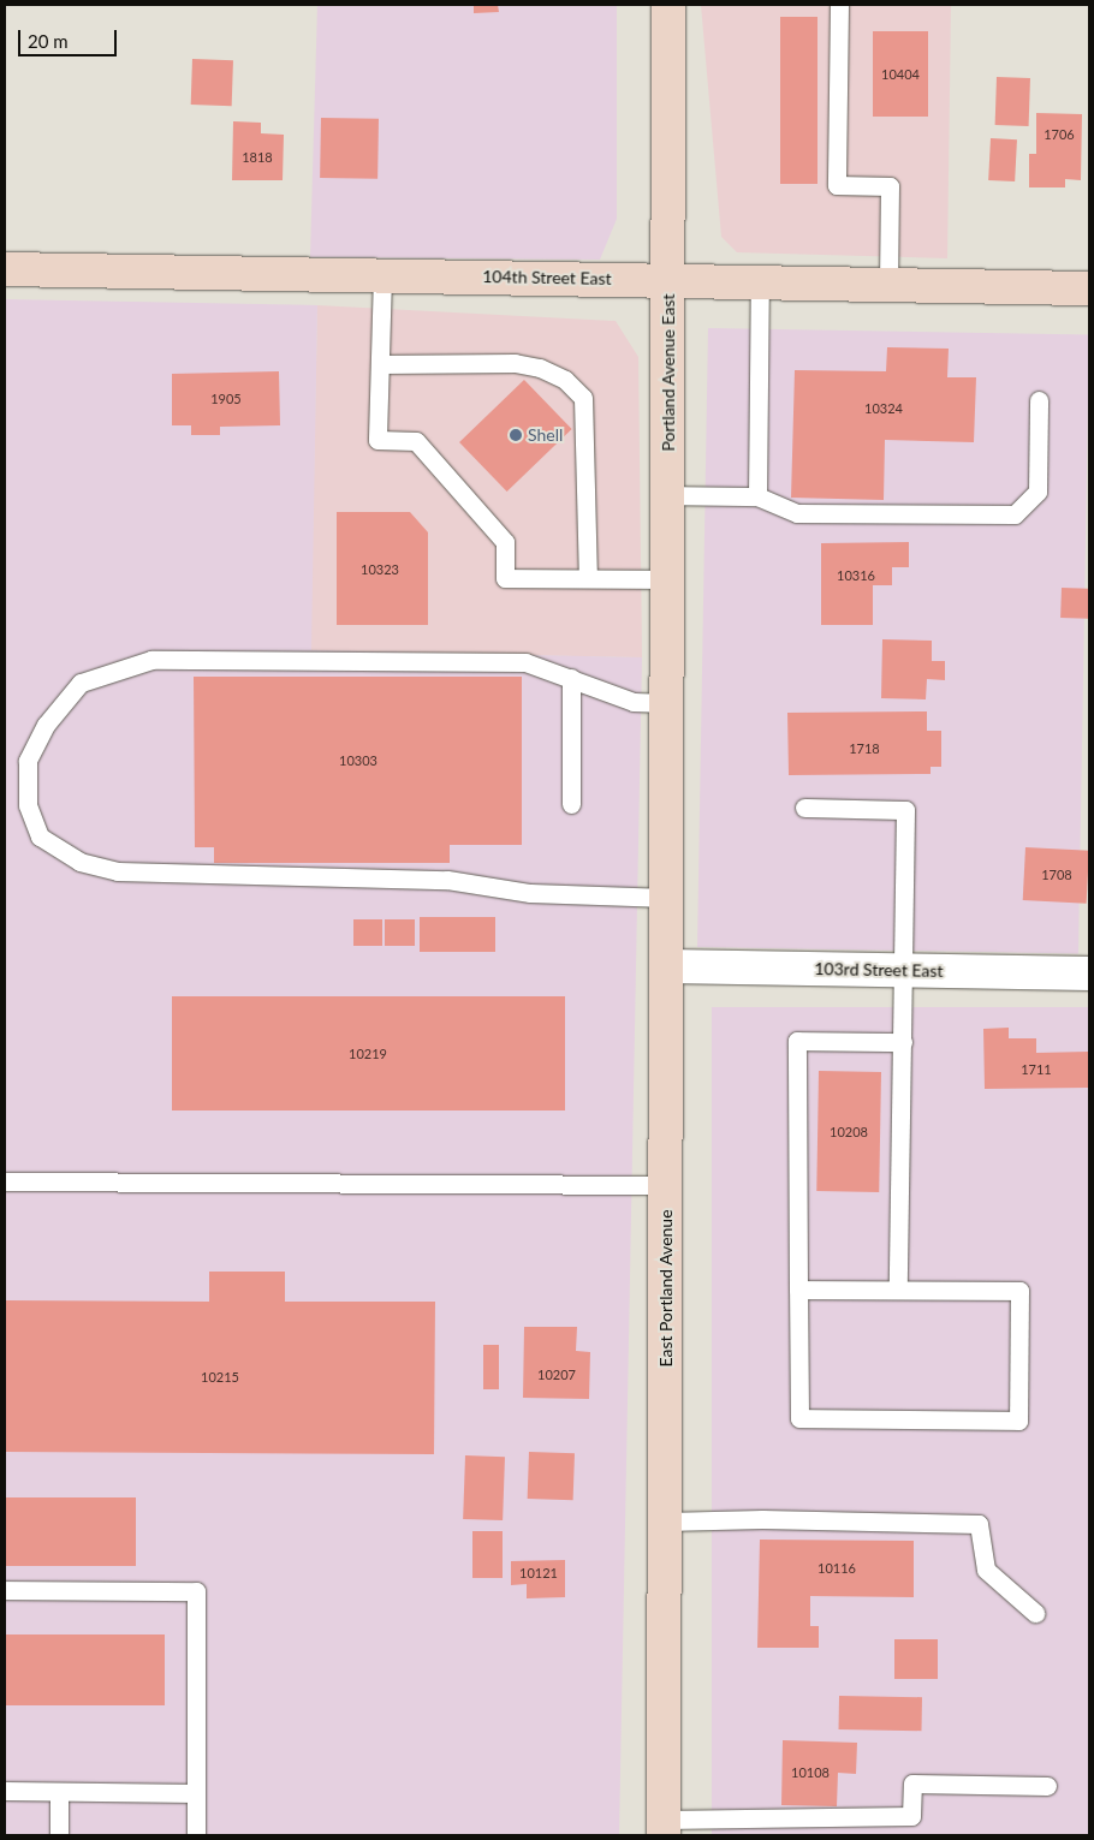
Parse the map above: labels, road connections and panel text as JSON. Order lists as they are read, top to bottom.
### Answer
{
  "streets": {
    "main road": ["104th Street East", "Portland Avenue East", "East Portland Avenue"],
    "street": ["103rd Street East"]
  },
  "crossings": [
    ["104th Street East", "Portland Avenue East"],
    ["Portland Avenue East", "East Portland Avenue"],
    ["103rd Street East", "East Portland Avenue"]
  ],
  "places": ["Shell"],
  "house_numbers": [
    "10404",
    "1706",
    "1818",
    "1905",
    "10324",
    "10323",
    "10316",
    "1718",
    "10303",
    "1708",
    "10219",
    "1711",
    "10208",
    "10207",
    "10215",
    "10116",
    "10121",
    "10108"
  ],
  "scale_bar": "20 m"
}
